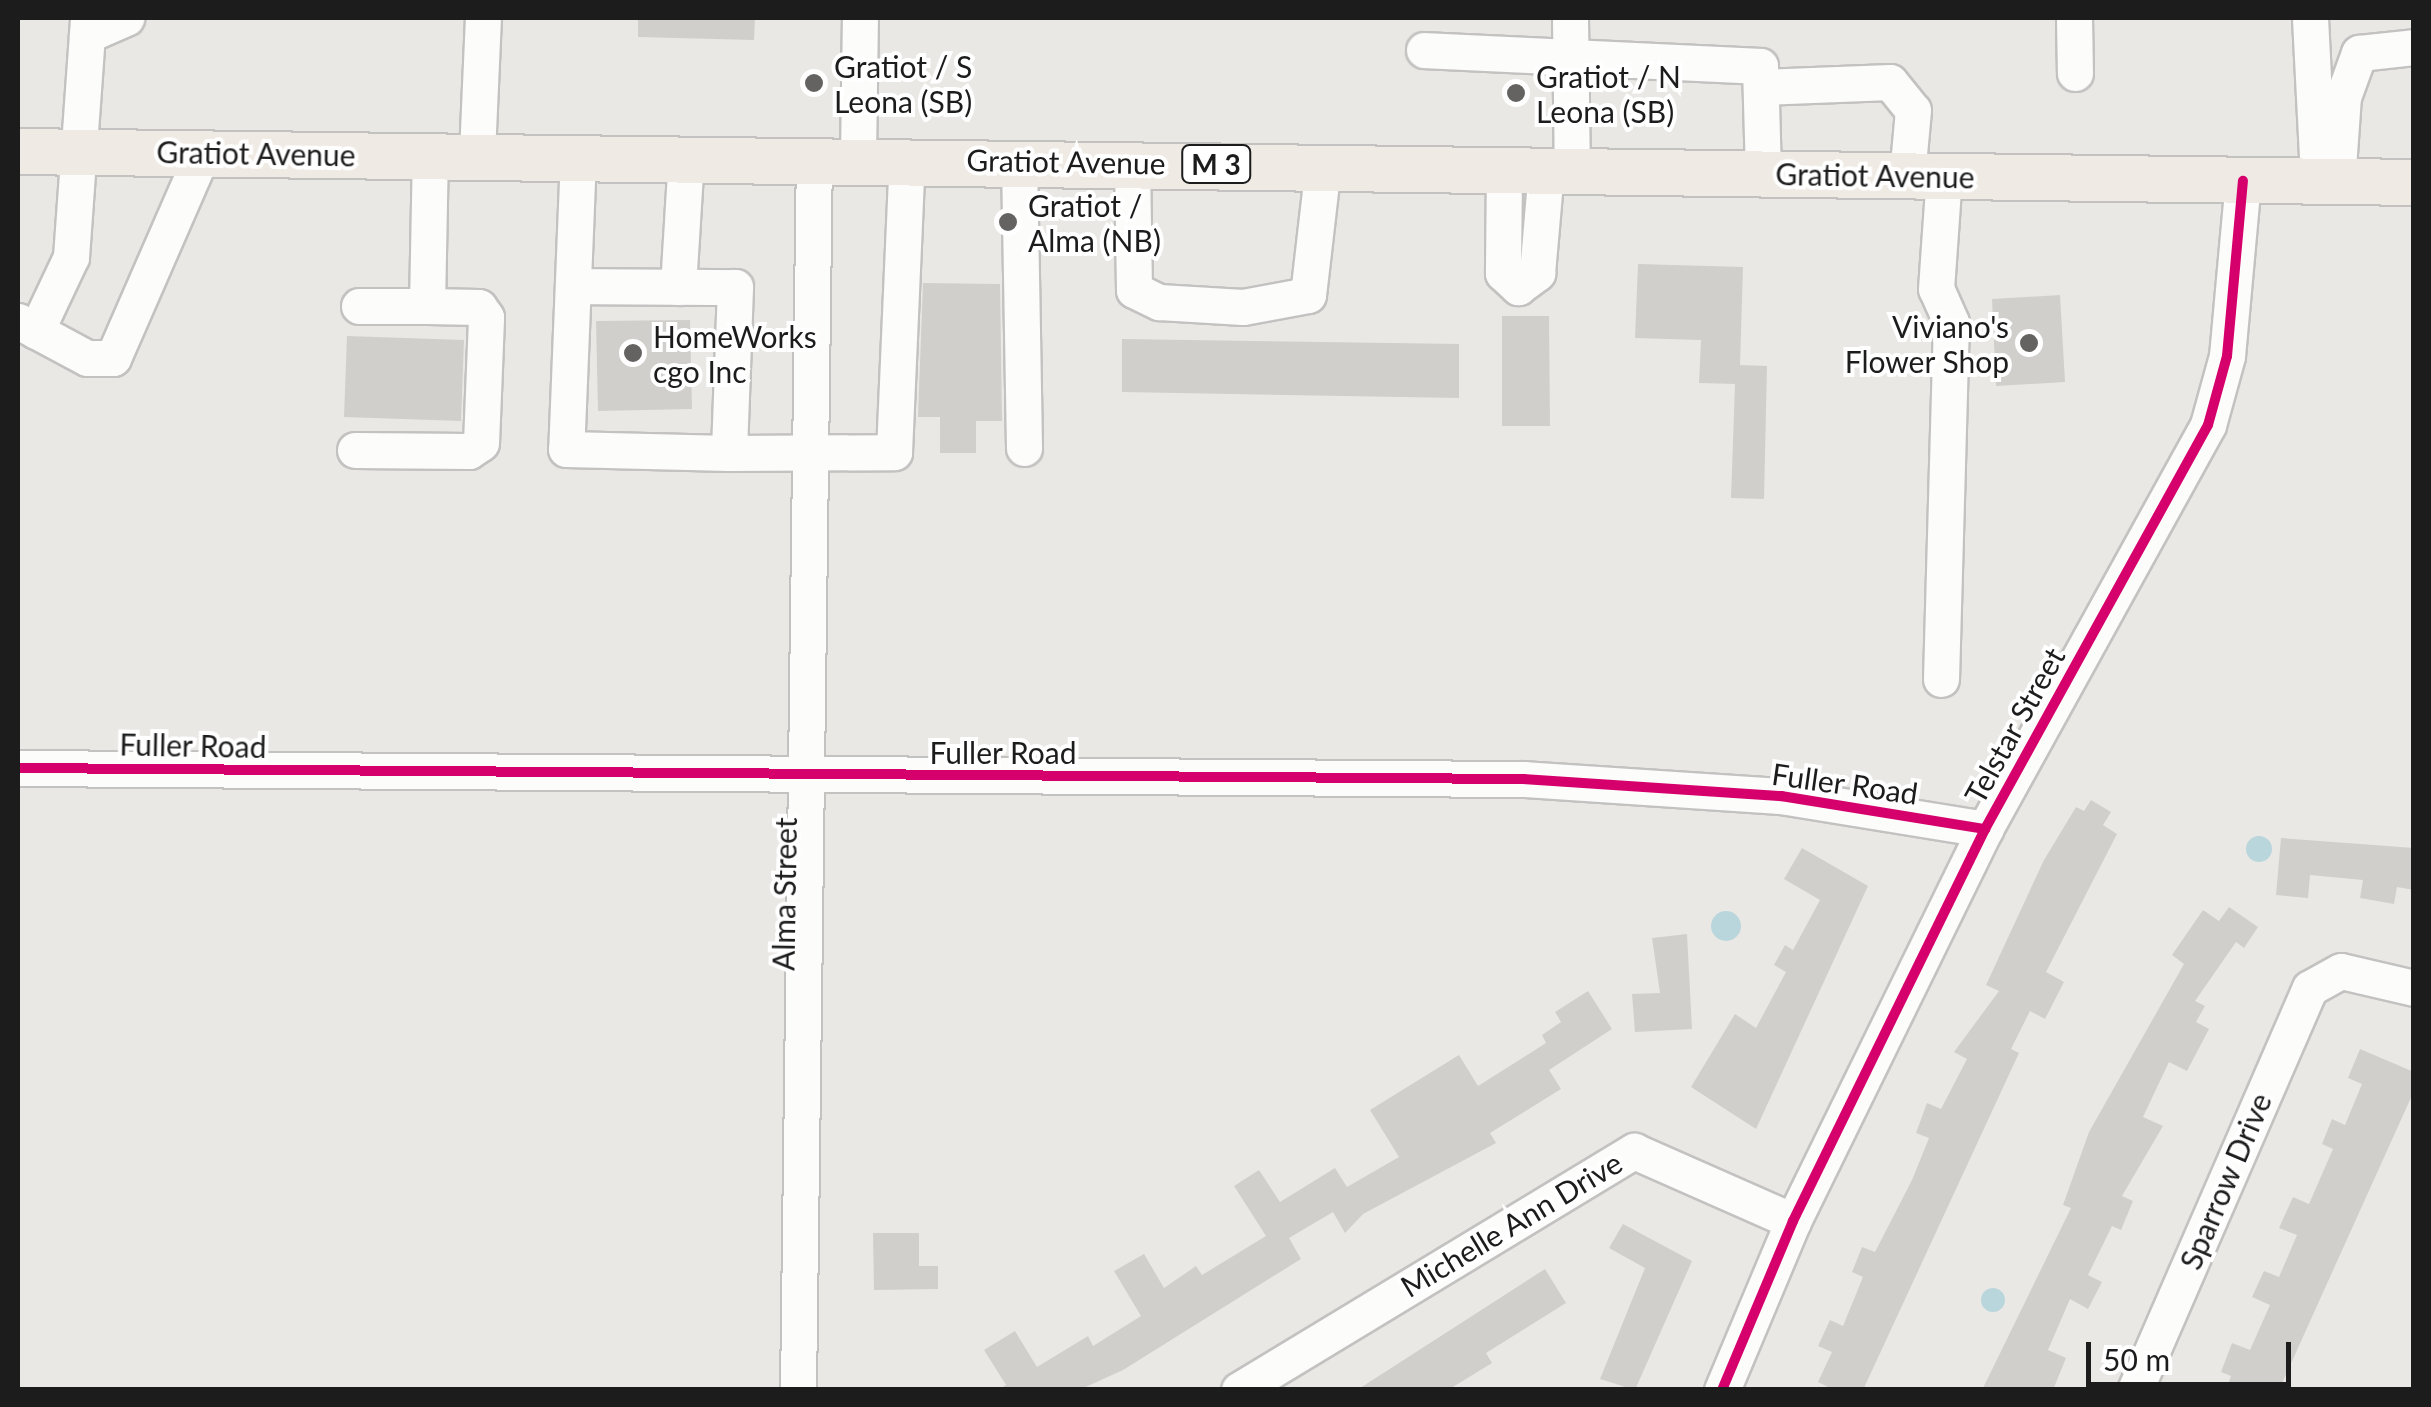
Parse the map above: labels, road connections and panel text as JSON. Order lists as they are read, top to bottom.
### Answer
{
  "streets": {
    "main road": ["Gratiot Avenue", "M 3"],
    "street": [
      "Telstar Street",
      "Fuller Road",
      "Alma Street",
      "Sparrow Drive",
      "Michelle Ann Drive"
    ]
  },
  "crossings": [
    ["Gratiot Avenue", "Telstar Street"],
    ["Gratiot Avenue", "Alma Street"],
    ["Telstar Street", "Fuller Road"],
    ["Telstar Street", "Michelle Ann Drive"],
    ["Fuller Road", "Alma Street"]
  ],
  "places": [
    "Gratiot / S Leona (SB)",
    "Gratiot / N Leona (SB)",
    "Gratiot / Alma (NB)",
    "Viviano's Flower Shop",
    "HomeWorks cgo Inc"
  ],
  "scale_bar": "50 m"
}
